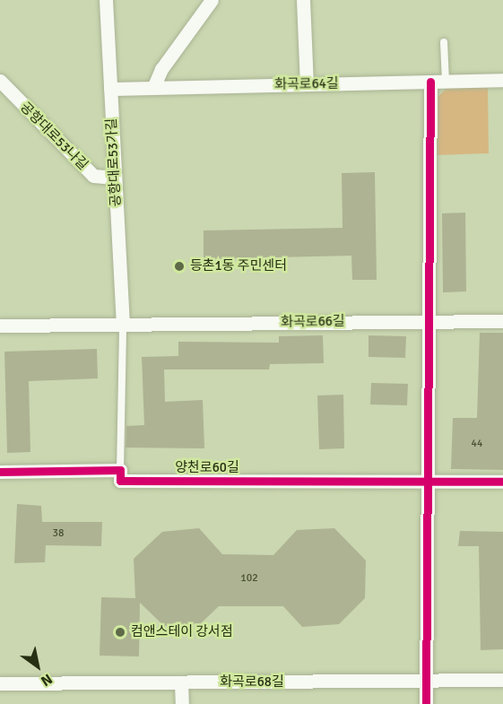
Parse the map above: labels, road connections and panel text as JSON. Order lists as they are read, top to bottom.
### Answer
{
  "streets": {
    "street": [
      "화곡로64길",
      "공항대로53나길",
      "공항대로53가길",
      "화곡로66길",
      "양천로60길",
      "화곡로68길"
    ]
  },
  "crossings": [
    ["화곡로64길", "공항대로53가길"],
    ["공항대로53나길", "공항대로53가길"],
    ["공항대로53가길", "화곡로66길"]
  ],
  "places": ["등촌1동 주민센터", "컴앤스테이 강서점"],
  "house_numbers": ["44", "38", "102"],
  "north": "bottom right"
}
